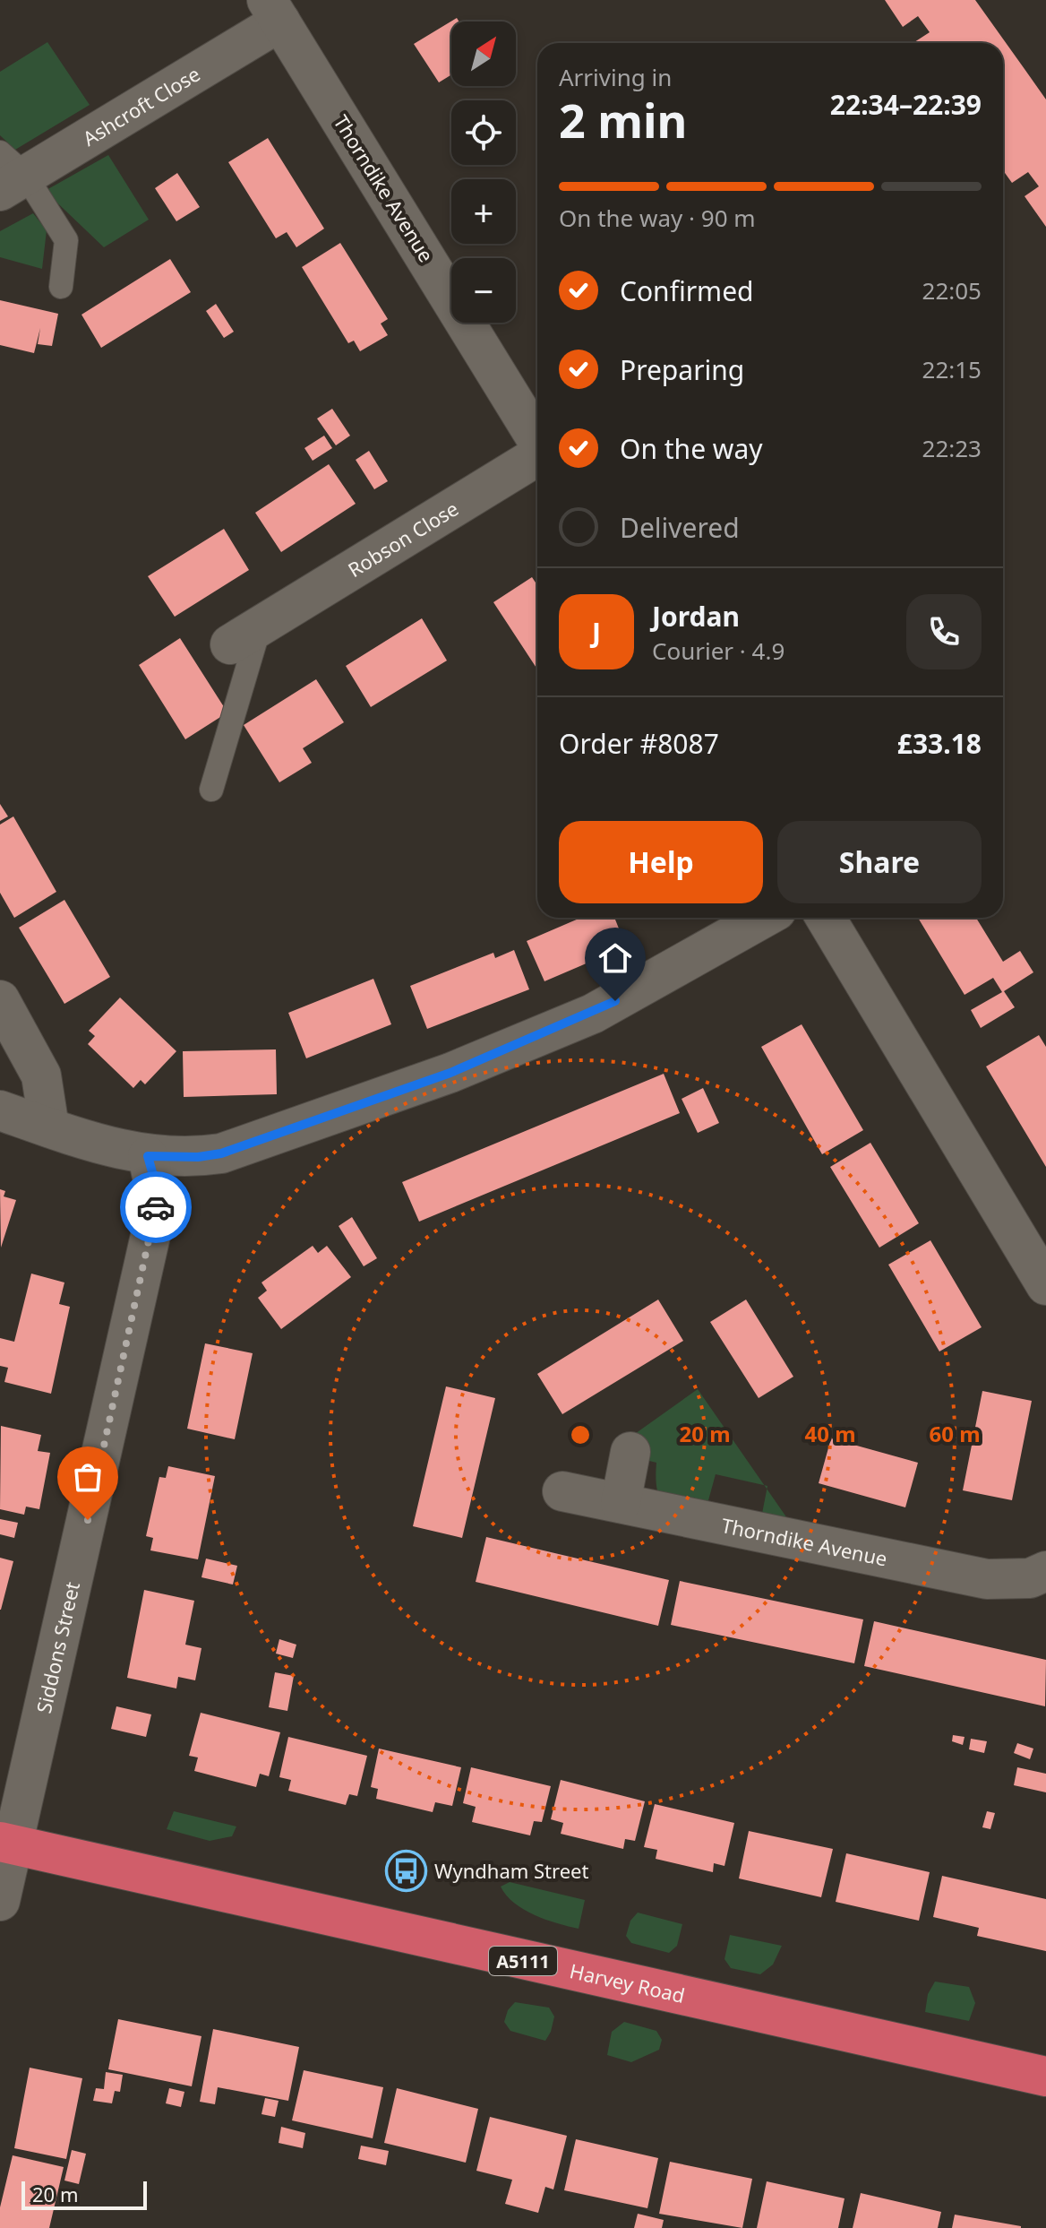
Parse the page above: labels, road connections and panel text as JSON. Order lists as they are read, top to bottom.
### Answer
{
  "streets": {
    "highway": ["A5111", "Harvey Road"],
    "street": [
      "Ashcroft Close",
      "Thorndike Avenue",
      "Robson Close",
      "Siddons Street"
    ]
  },
  "crossings": [
    ["Ashcroft Close", "Thorndike Avenue"],
    ["Siddons Street", "Harvey Road"]
  ],
  "places": {
    "bus stop": ["Wyndham Street"]
  },
  "scale_bar": "20 m",
  "north": "top right",
  "page": {
    "map_buttons": ["+", "−"],
    "heading": ["2 min", "Arriving in", "22:34–22:39"],
    "panel": [
      "Jordan",
      "Courier · 4.9",
      "Order #8087",
      "£33.18"
    ],
    "bar": "On the way · 90 m",
    "list": [
      ["Confirmed", "22:05"],
      ["Preparing", "22:15"],
      ["On the way", "22:23"],
      "Delivered"
    ],
    "round": "J",
    "buttons": ["Help", "Share"],
    "scale": "20 m"
  },
  "rings": ["20 m", "40 m", "60 m"]
}
